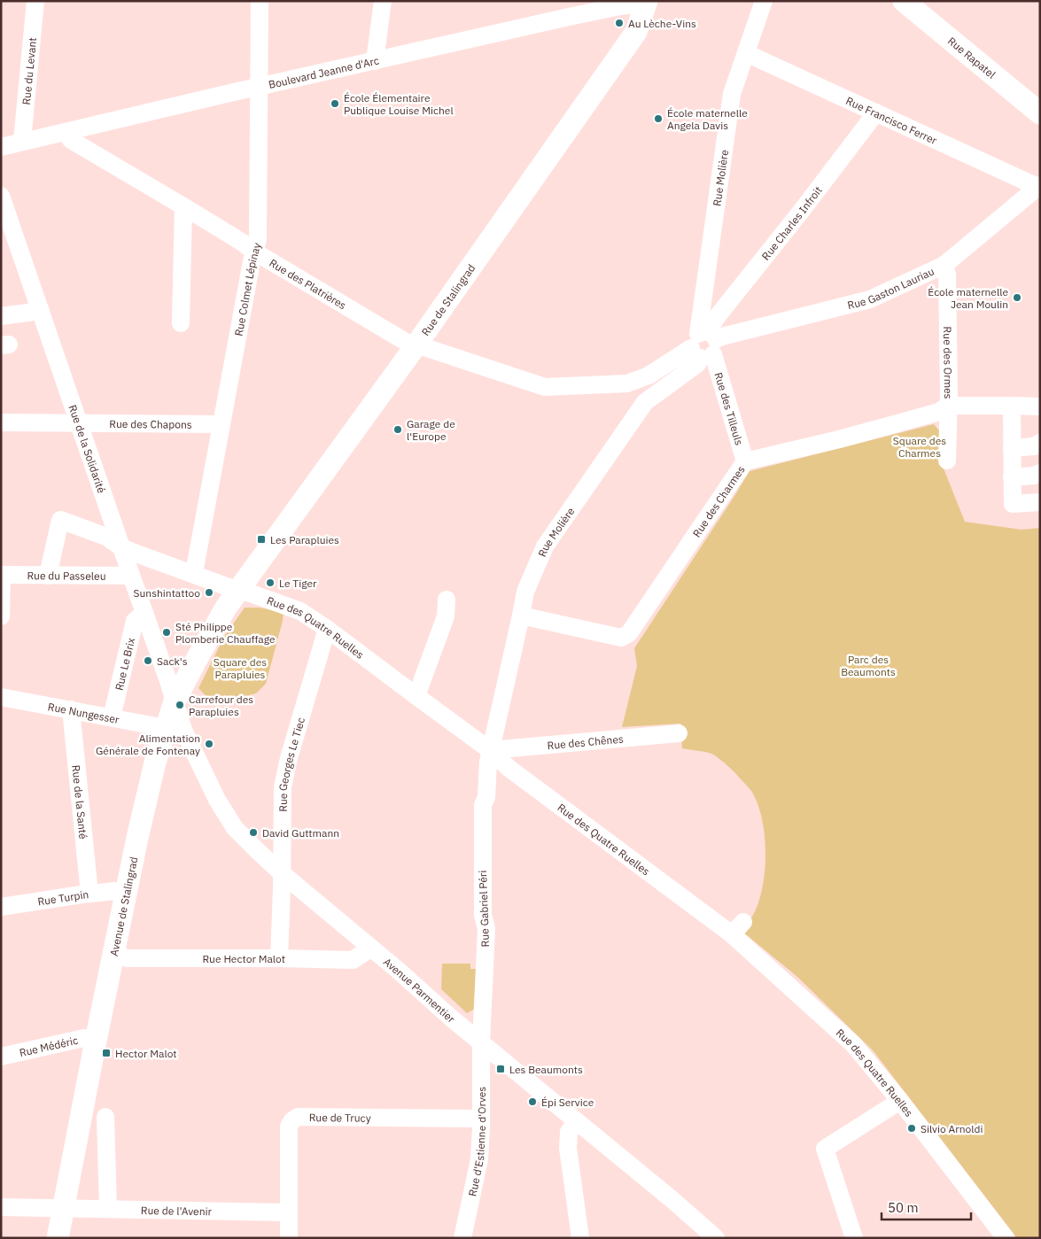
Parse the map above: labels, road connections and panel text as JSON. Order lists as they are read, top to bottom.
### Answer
{
  "streets": {
    "main road": ["Rue Rapatel", "Rue de Stalingrad", "Avenue de Stalingrad"],
    "street": [
      "Rue du Levant",
      "Boulevard Jeanne d'Arc",
      "Rue Francisco Ferrer",
      "Rue Molière",
      "Rue Charles Infroit",
      "Rue des Platrières",
      "Rue Gaston Lauriau",
      "Rue Colmet Lépinay",
      "Rue des Ormes",
      "Rue des Tilleuls",
      "Rue des Chapons",
      "Rue de la Solidarité",
      "Rue des Charmes",
      "Rue du Passeleu",
      "Rue des Quatre Ruelles",
      "Rue Le Brix",
      "Rue Nungesser",
      "Rue des Chênes",
      "Rue Georges Le Tiec",
      "Rue de la Santé",
      "Rue Turpin",
      "Rue Gabriel Péri",
      "Rue Hector Malot",
      "Avenue Parmentier",
      "Rue Médéric",
      "Rue de Trucy",
      "Rue d'Estienne d'Orves",
      "Rue de l'Avenir"
    ]
  },
  "crossings": [
    ["Rue du Levant", "Boulevard Jeanne d'Arc"],
    ["Boulevard Jeanne d'Arc", "Rue des Platrières"],
    ["Boulevard Jeanne d'Arc", "Rue Colmet Lépinay"],
    ["Boulevard Jeanne d'Arc", "Rue de Stalingrad"],
    ["Rue Francisco Ferrer", "Rue Molière"],
    ["Rue Francisco Ferrer", "Rue Charles Infroit"],
    ["Rue Francisco Ferrer", "Rue Gaston Lauriau"],
    ["Rue Molière", "Rue Charles Infroit"],
    ["Rue Molière", "Rue Gaston Lauriau"],
    ["Rue Molière", "Rue des Tilleuls"],
    ["Rue Molière", "Rue des Charmes"],
    ["Rue Molière", "Rue des Quatre Ruelles"],
    ["Rue Molière", "Rue des Chênes"],
    ["Rue Molière", "Rue Gabriel Péri"],
    ["Rue Charles Infroit", "Rue Gaston Lauriau"],
    ["Rue Charles Infroit", "Rue des Tilleuls"],
    ["Rue des Platrières", "Rue Gaston Lauriau"],
    ["Rue des Platrières", "Rue Colmet Lépinay"],
    ["Rue des Platrières", "Rue de Stalingrad"],
    ["Rue Gaston Lauriau", "Rue des Ormes"],
    ["Rue Gaston Lauriau", "Rue des Tilleuls"],
    ["Rue Colmet Lépinay", "Rue des Chapons"],
    ["Rue Colmet Lépinay", "Rue des Quatre Ruelles"],
    ["Rue de Stalingrad", "Rue des Quatre Ruelles"],
    ["Rue de Stalingrad", "Avenue de Stalingrad"],
    ["Rue des Ormes", "Rue des Charmes"],
    ["Rue des Tilleuls", "Rue des Charmes"],
    ["Rue des Chapons", "Rue de la Solidarité"],
    ["Rue de la Solidarité", "Rue du Passeleu"],
    ["Rue de la Solidarité", "Rue des Quatre Ruelles"],
    ["Rue de la Solidarité", "Rue Le Brix"],
    ["Rue de la Solidarité", "Avenue de Stalingrad"],
    ["Rue de la Solidarité", "Avenue Parmentier"],
    ["Rue du Passeleu", "Rue des Quatre Ruelles"],
    ["Rue des Quatre Ruelles", "Rue des Chênes"],
    ["Rue des Quatre Ruelles", "Rue Georges Le Tiec"],
    ["Rue des Quatre Ruelles", "Avenue de Stalingrad"],
    ["Rue des Quatre Ruelles", "Rue Gabriel Péri"],
    ["Rue Le Brix", "Rue Nungesser"],
    ["Rue Nungesser", "Rue de la Santé"],
    ["Rue Nungesser", "Avenue de Stalingrad"],
    ["Rue des Chênes", "Rue Gabriel Péri"],
    ["Rue Georges Le Tiec", "Rue Hector Malot"],
    ["Rue Georges Le Tiec", "Avenue Parmentier"],
    ["Rue de la Santé", "Rue Turpin"],
    ["Rue Turpin", "Avenue de Stalingrad"],
    ["Avenue de Stalingrad", "Rue Hector Malot"],
    ["Avenue de Stalingrad", "Avenue Parmentier"],
    ["Avenue de Stalingrad", "Rue Médéric"],
    ["Avenue de Stalingrad", "Rue de l'Avenir"],
    ["Rue Gabriel Péri", "Avenue Parmentier"],
    ["Rue Gabriel Péri", "Rue d'Estienne d'Orves"],
    ["Rue Hector Malot", "Avenue Parmentier"],
    ["Avenue Parmentier", "Rue d'Estienne d'Orves"],
    ["Rue de Trucy", "Rue d'Estienne d'Orves"],
    ["Rue de Trucy", "Rue de l'Avenir"]
  ],
  "parks": ["Square des Charmes", "Parc des Beaumonts", "Square des Parapluies"],
  "places": {
    "other": [
      "Au Lèche-Vins",
      "École Élementaire Publique Louise Michel",
      "École maternelle Angela Davis",
      "École maternelle Jean Moulin",
      "Garage de l'Europe",
      "Le Tiger",
      "Sunshintattoo",
      "Sté Philippe Plomberie Chauffage",
      "Sack's",
      "Carrefour des Parapluies",
      "Alimentation Générale de Fontenay",
      "David Guttmann",
      "Épi Service",
      "Silvio Arnoldi"
    ],
    "transit": ["Les Parapluies", "Hector Malot", "Les Beaumonts"]
  },
  "scale_bar": "50 m"
}
